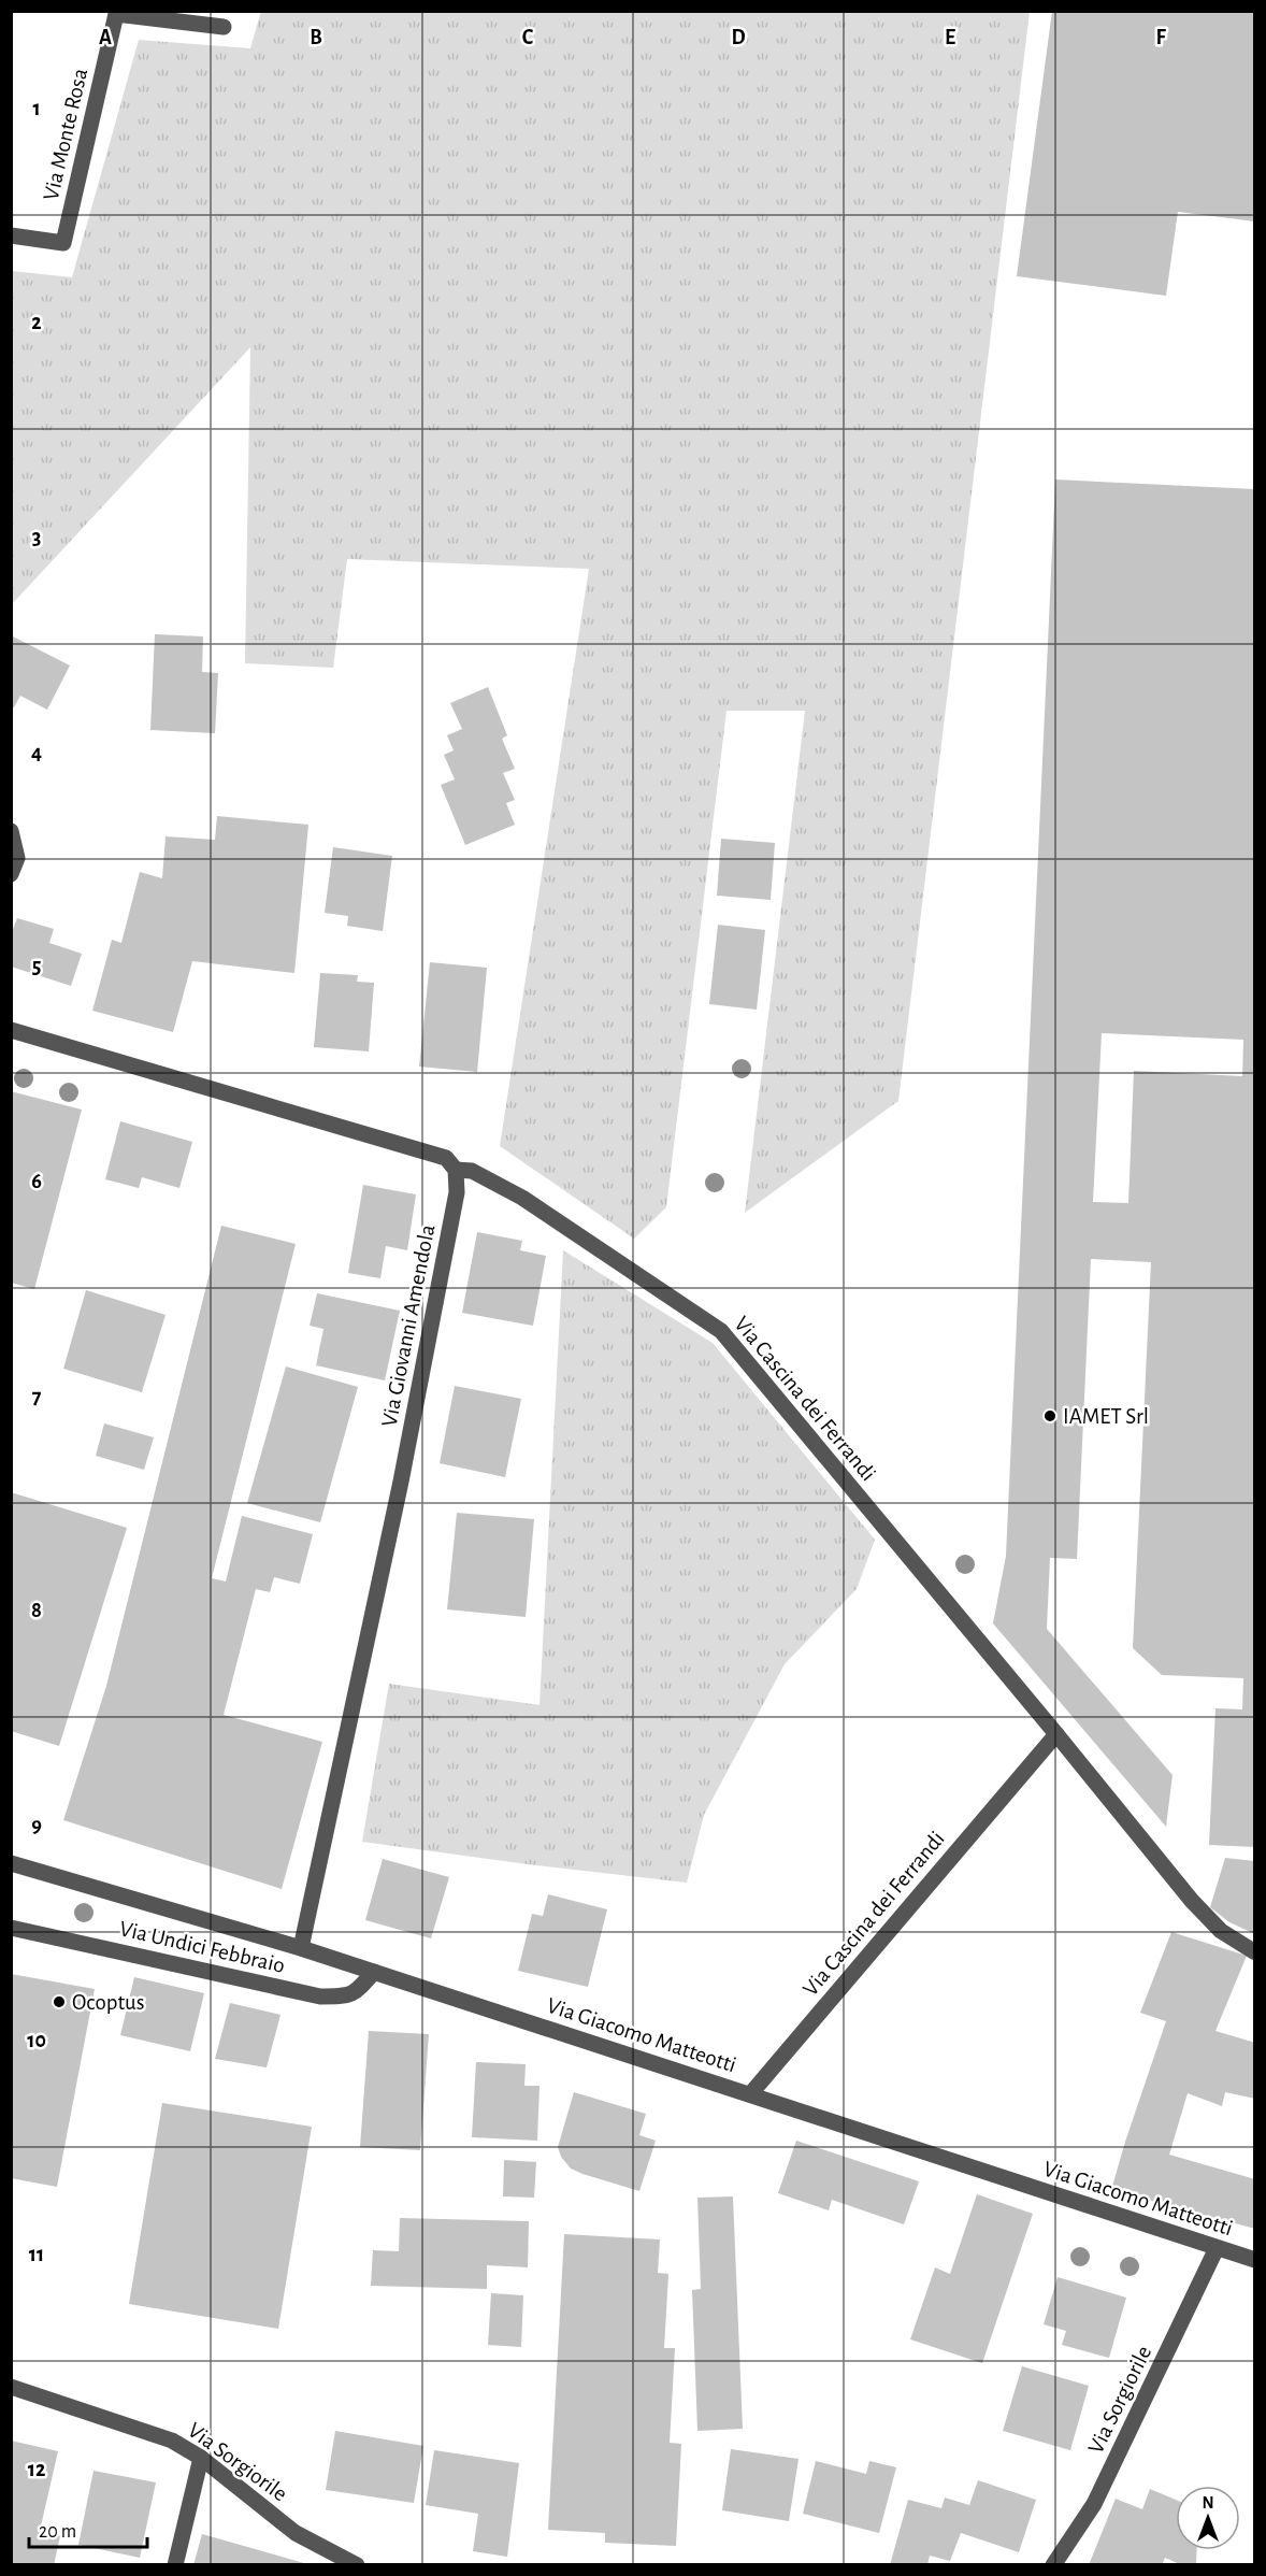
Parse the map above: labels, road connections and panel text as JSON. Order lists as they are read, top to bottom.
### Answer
{
  "streets": {
    "street": [
      "Via Monte Rosa",
      "Via Giovanni Amendola",
      "Via Cascina dei Ferrandi",
      "Via Undici Febbraio",
      "Via Giacomo Matteotti",
      "Via Sorgiorile"
    ]
  },
  "crossings": [
    ["Via Giovanni Amendola", "Via Cascina dei Ferrandi"],
    ["Via Giovanni Amendola", "Via Giacomo Matteotti"],
    ["Via Cascina dei Ferrandi", "Via Giacomo Matteotti"],
    ["Via Undici Febbraio", "Via Giacomo Matteotti"],
    ["Via Giacomo Matteotti", "Via Sorgiorile"]
  ],
  "places": ["IAMET Srl", "Ocoptus"],
  "scale_bar": "20 m",
  "north": "top",
  "grid": {
    "columns": [
      "A",
      "B",
      "C",
      "D",
      "E",
      "F"
    ],
    "rows": [
      "1",
      "2",
      "3",
      "4",
      "5",
      "6",
      "7",
      "8",
      "9",
      "10",
      "11",
      "12"
    ]
  }
}
